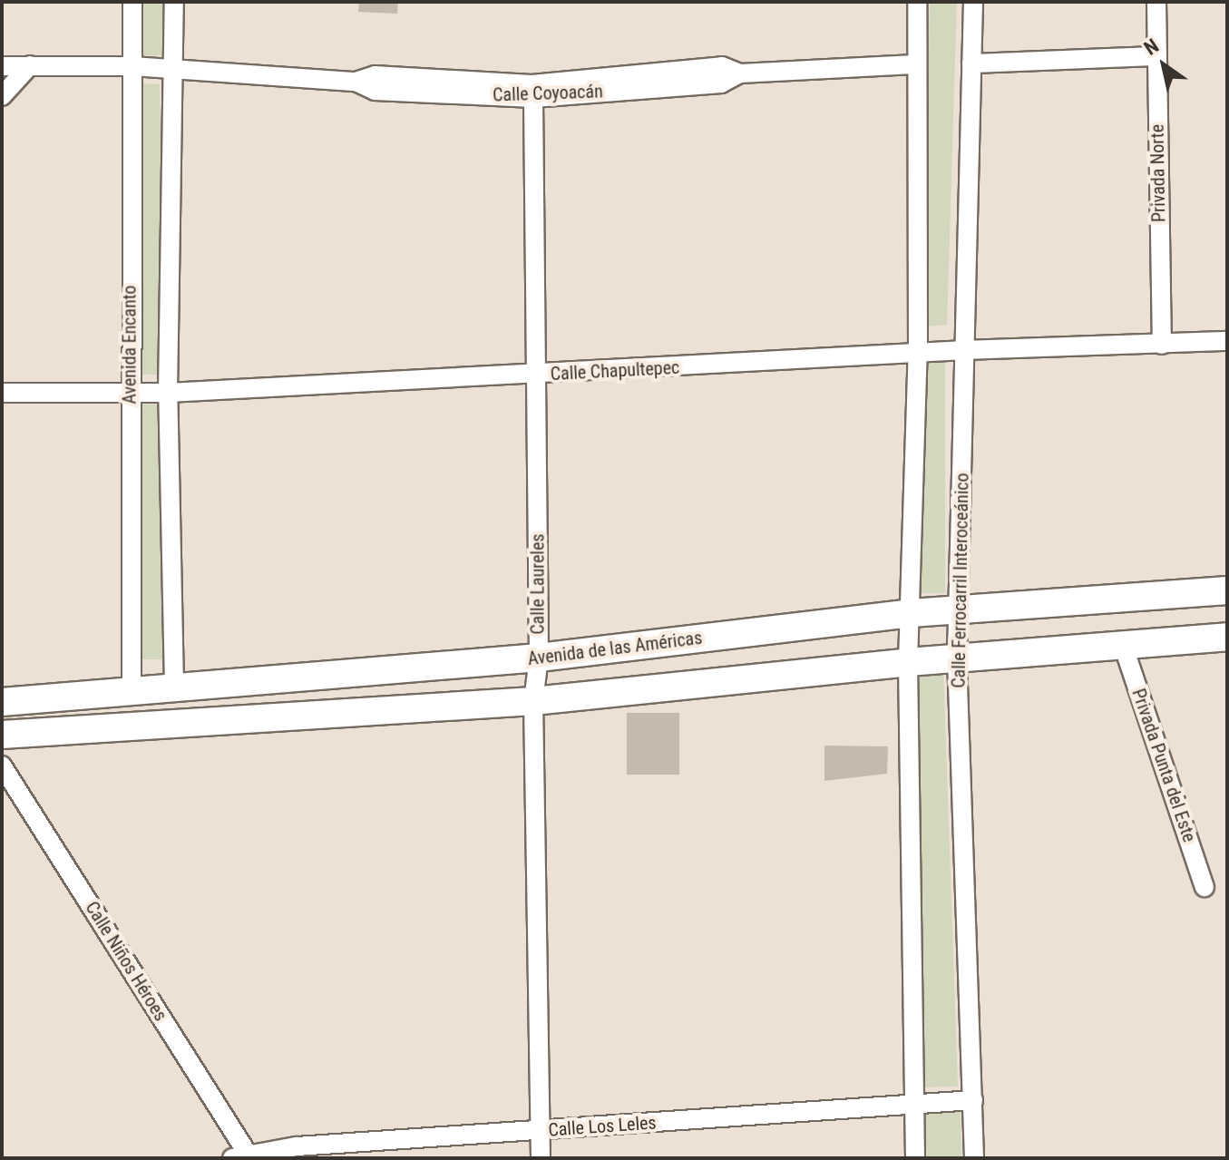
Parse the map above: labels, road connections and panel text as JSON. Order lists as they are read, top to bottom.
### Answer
{
  "streets": {
    "main road": ["Avenida de las Américas"],
    "street": [
      "Calle Coyoacán",
      "Privada Norte",
      "Avenida Encanto",
      "Calle Chapultepec",
      "Calle Ferrocarril Interoceánico",
      "Calle Laureles",
      "Privada Punta del Este",
      "Calle Niños Héroes",
      "Calle Los Leles"
    ]
  },
  "crossings": [
    ["Calle Coyoacán", "Avenida Encanto"],
    ["Calle Coyoacán", "Calle Laureles"],
    ["Privada Norte", "Calle Chapultepec"],
    ["Avenida Encanto", "Calle Chapultepec"],
    ["Avenida Encanto", "Avenida de las Américas"],
    ["Calle Chapultepec", "Calle Ferrocarril Interoceánico"],
    ["Calle Chapultepec", "Calle Laureles"],
    ["Calle Ferrocarril Interoceánico", "Avenida de las Américas"],
    ["Calle Ferrocarril Interoceánico", "Calle Los Leles"],
    ["Calle Laureles", "Avenida de las Américas"],
    ["Calle Laureles", "Calle Los Leles"],
    ["Calle Niños Héroes", "Calle Los Leles"]
  ],
  "north": "top left"
}
